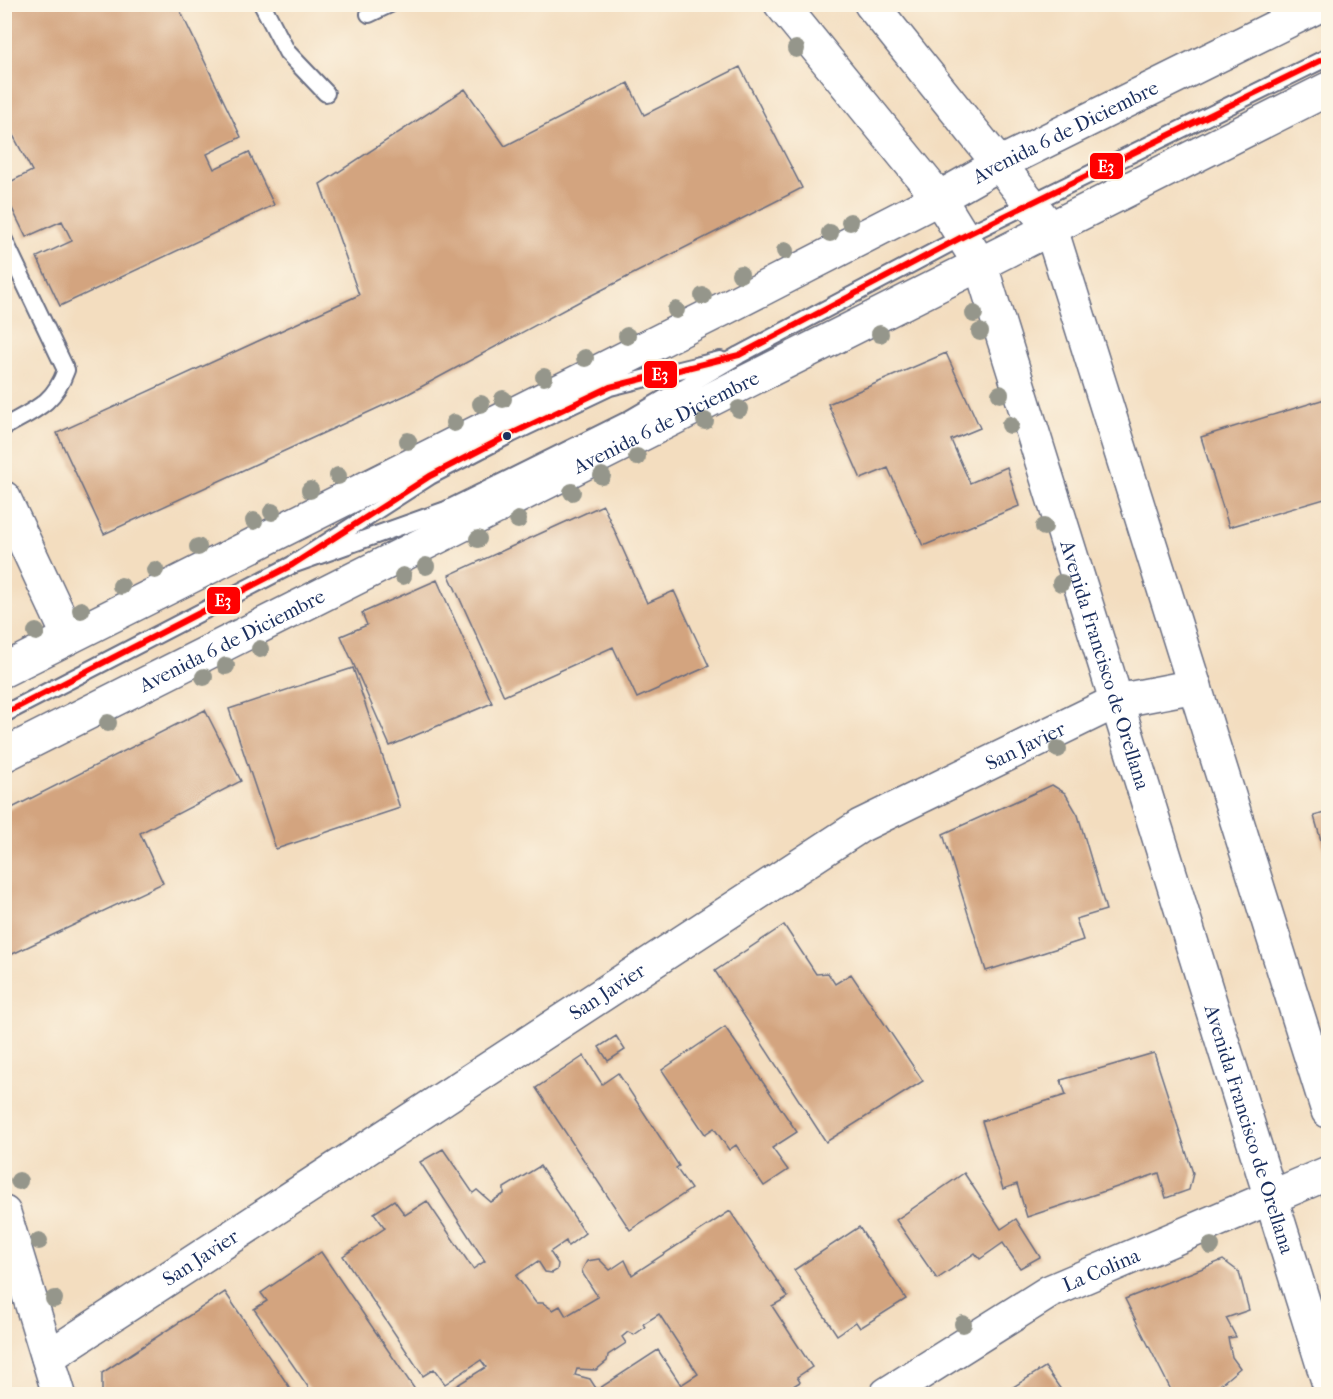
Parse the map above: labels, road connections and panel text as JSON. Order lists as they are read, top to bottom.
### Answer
{
  "streets": {
    "main road": [
      "Avenida 6 de Diciembre",
      "Avenida Francisco de Orellana",
      "San Javier",
      "La Colina"
    ]
  },
  "crossings": [
    ["Avenida 6 de Diciembre", "Avenida Francisco de Orellana"],
    ["Avenida Francisco de Orellana", "San Javier"],
    ["Avenida Francisco de Orellana", "La Colina"]
  ],
  "lines": ["transit line E3"]
}
